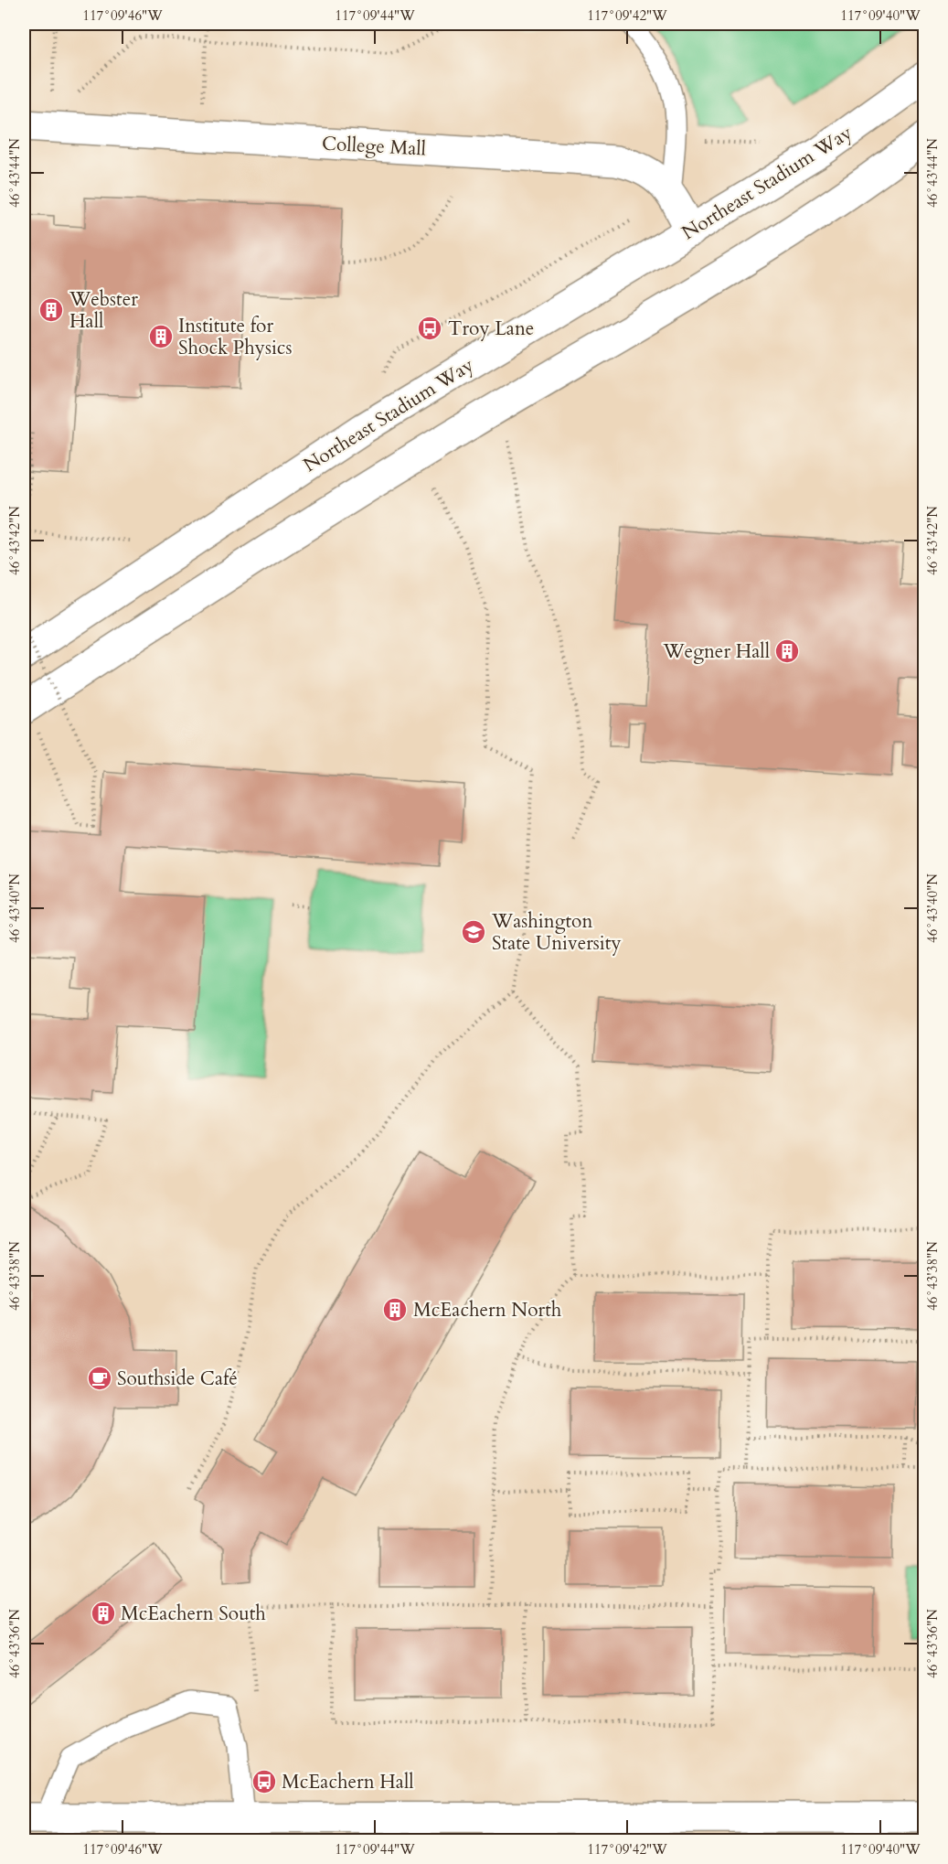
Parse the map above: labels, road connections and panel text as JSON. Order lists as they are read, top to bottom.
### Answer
{
  "streets": {
    "main road": ["College Mall", "Northeast Stadium Way"]
  },
  "crossings": [
    ["College Mall", "Northeast Stadium Way"]
  ],
  "places": {
    "building": [
      "Webster Hall",
      "Institute for Shock Physics",
      "Wegner Hall",
      "McEachern North",
      "McEachern South"
    ],
    "bus stop": ["Troy Lane", "McEachern Hall"],
    "school or university": ["Washington State University"],
    "cafe": ["Southside Café"]
  },
  "coordinates": [
    "117°09'46\"W",
    "117°09'44\"W",
    "117°09'42\"W",
    "117°09'40\"W",
    "46°43'44\"N",
    "46°43'42\"N",
    "46°43'40\"N",
    "46°43'38\"N",
    "46°43'36\"N"
  ]
}
